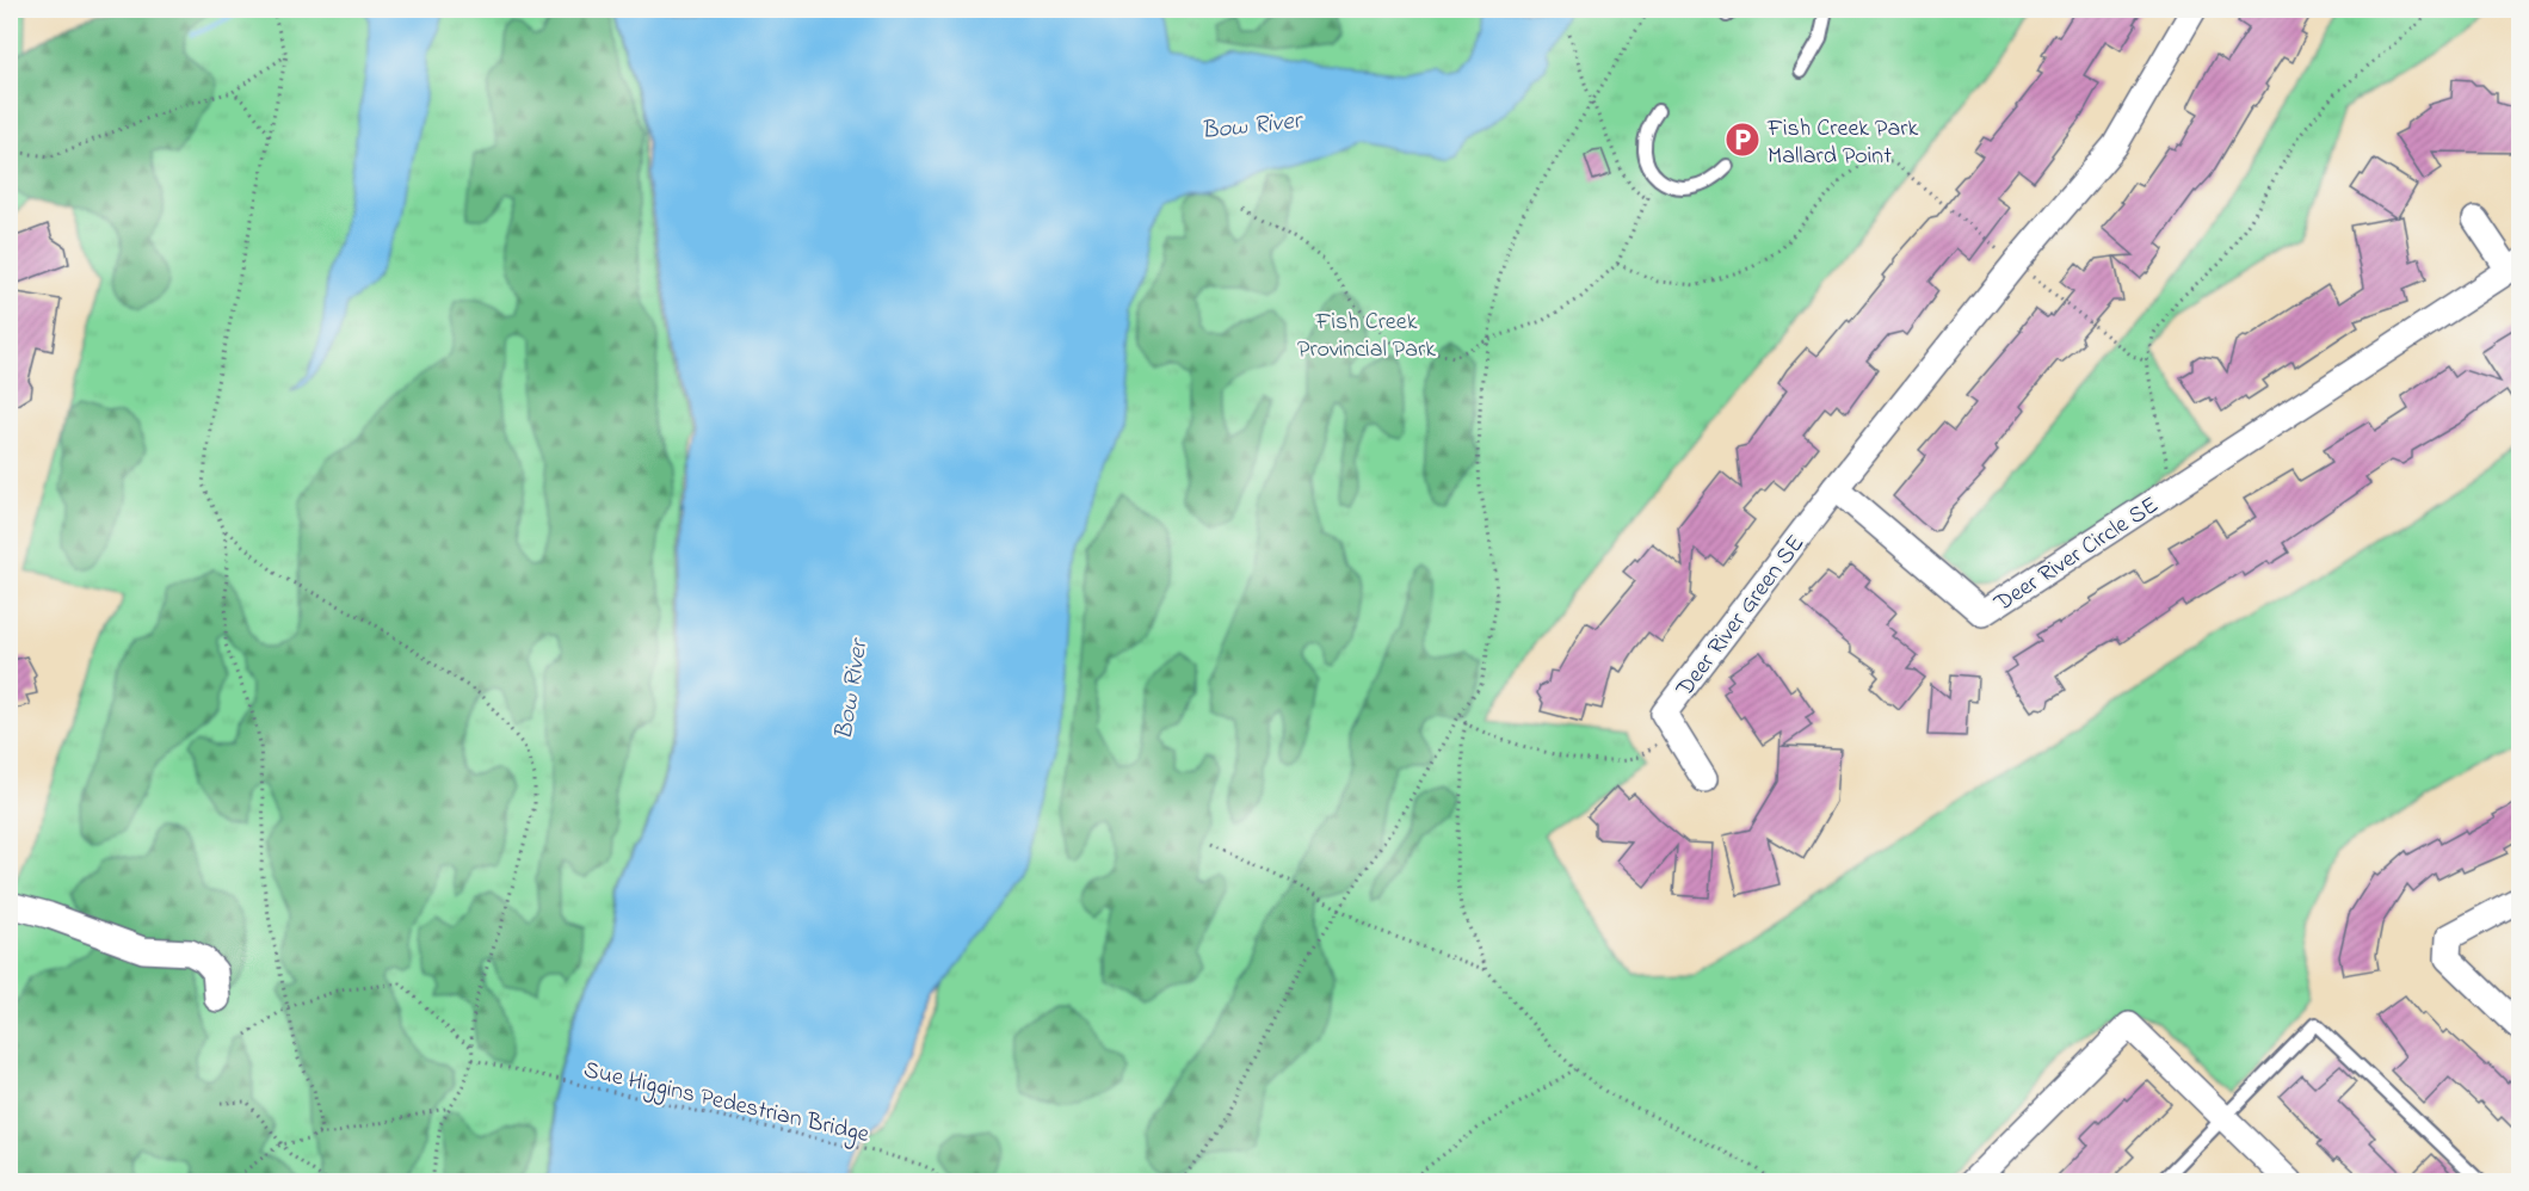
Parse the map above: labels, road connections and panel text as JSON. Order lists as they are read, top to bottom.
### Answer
{
  "streets": {
    "street": ["Deer River Circle SE", "Deer River Green SE"],
    "path": ["Sue Higgins Pedestrian Bridge"]
  },
  "crossings": [
    ["Deer River Circle SE", "Deer River Green SE"]
  ],
  "water": ["Bow River"],
  "parks": ["Fish Creek Provincial Park"],
  "places": {
    "parking": ["Fish Creek Park Mallard Point"]
  }
}
